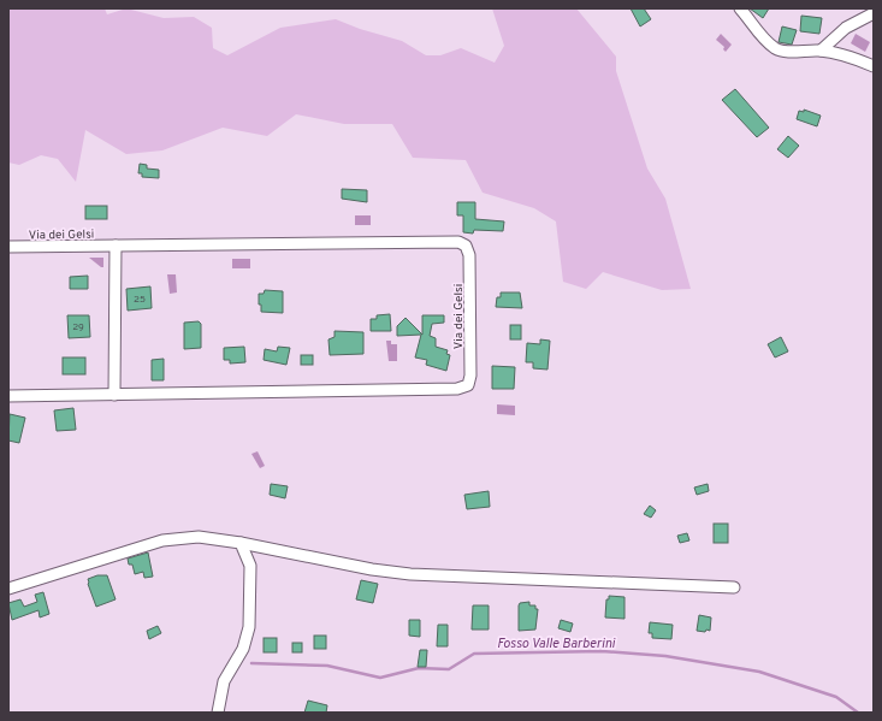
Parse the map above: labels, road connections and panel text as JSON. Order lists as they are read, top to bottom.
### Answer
{
  "streets": {
    "street": ["Via dei Gelsi"]
  },
  "water": ["Fosso Valle Barberini"],
  "house_numbers": ["25", "29"]
}
